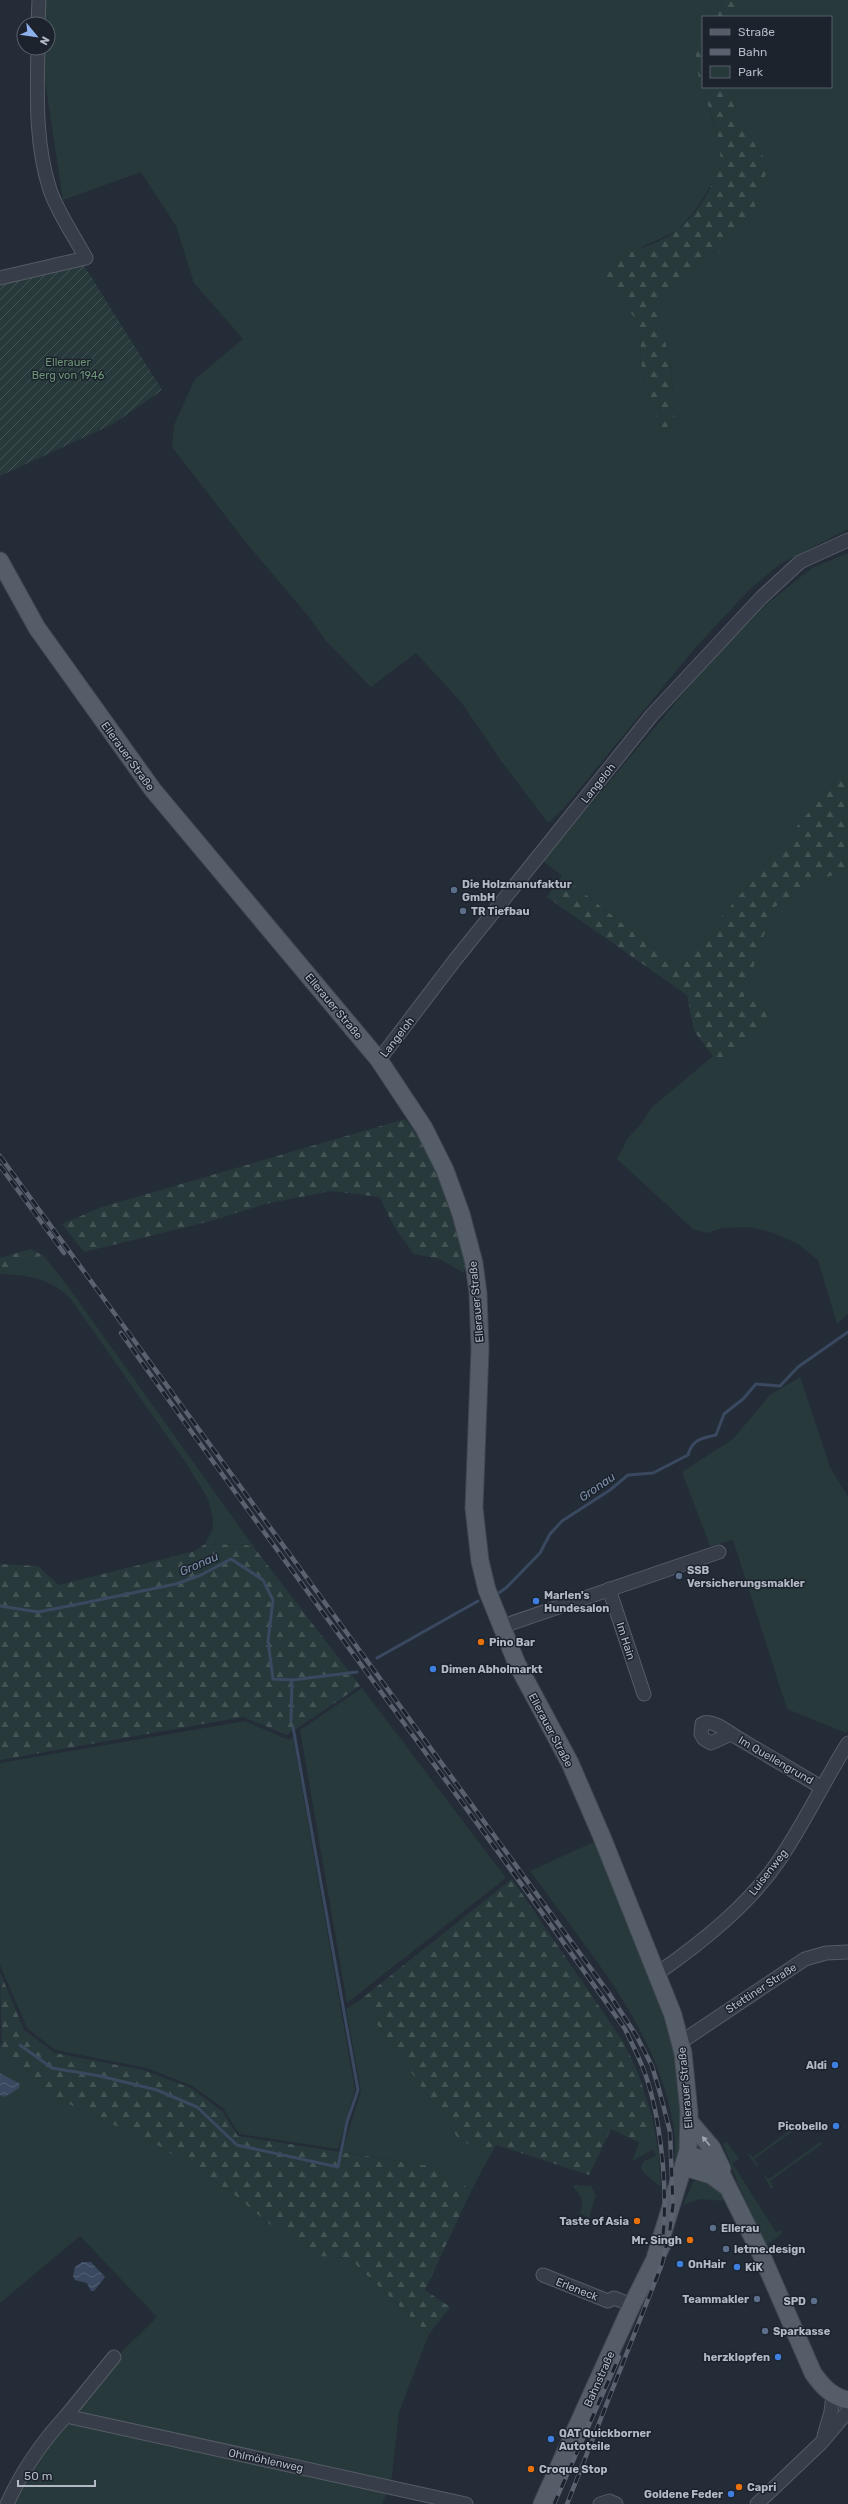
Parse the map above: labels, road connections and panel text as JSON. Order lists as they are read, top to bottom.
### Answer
{
  "streets": {
    "main road": ["Ellerauer Straße", "Bahnstraße"],
    "street": [
      "Langeloh",
      "Im Hain",
      "Im Quellengrund",
      "Luisenweg",
      "Stettiner Straße",
      "Erleneck",
      "Ohlmöhlenweg"
    ]
  },
  "crossings": [
    ["Ellerauer Straße", "Langeloh"],
    ["Ellerauer Straße", "Luisenweg"],
    ["Ellerauer Straße", "Stettiner Straße"],
    ["Ellerauer Straße", "Bahnstraße"],
    ["Im Quellengrund", "Luisenweg"],
    ["Erleneck", "Bahnstraße"]
  ],
  "water": ["Gronau"],
  "parks": ["Ellerauer Berg von 1946"],
  "places": [
    "Die Holzmanufaktur GmbH",
    "TR Tiefbau",
    "SSB Versicherungsmakler",
    "Marlen's Hundesalon",
    "Pino Bar",
    "Dimen Abholmarkt",
    "Aldi",
    "Picobello",
    "Taste of Asia",
    "Ellerau",
    "Mr. Singh",
    "letme.design",
    "OnHair",
    "KiK",
    "Teammakler",
    "SPD",
    "Sparkasse",
    "herzklopfen",
    "QAT Quickborner Autoteile",
    "Croque Stop",
    "Capri",
    "Goldene Feder"
  ],
  "legend": ["Straße", "Bahn", "Park"],
  "scale_bar": "50 m",
  "north": "bottom right"
}
